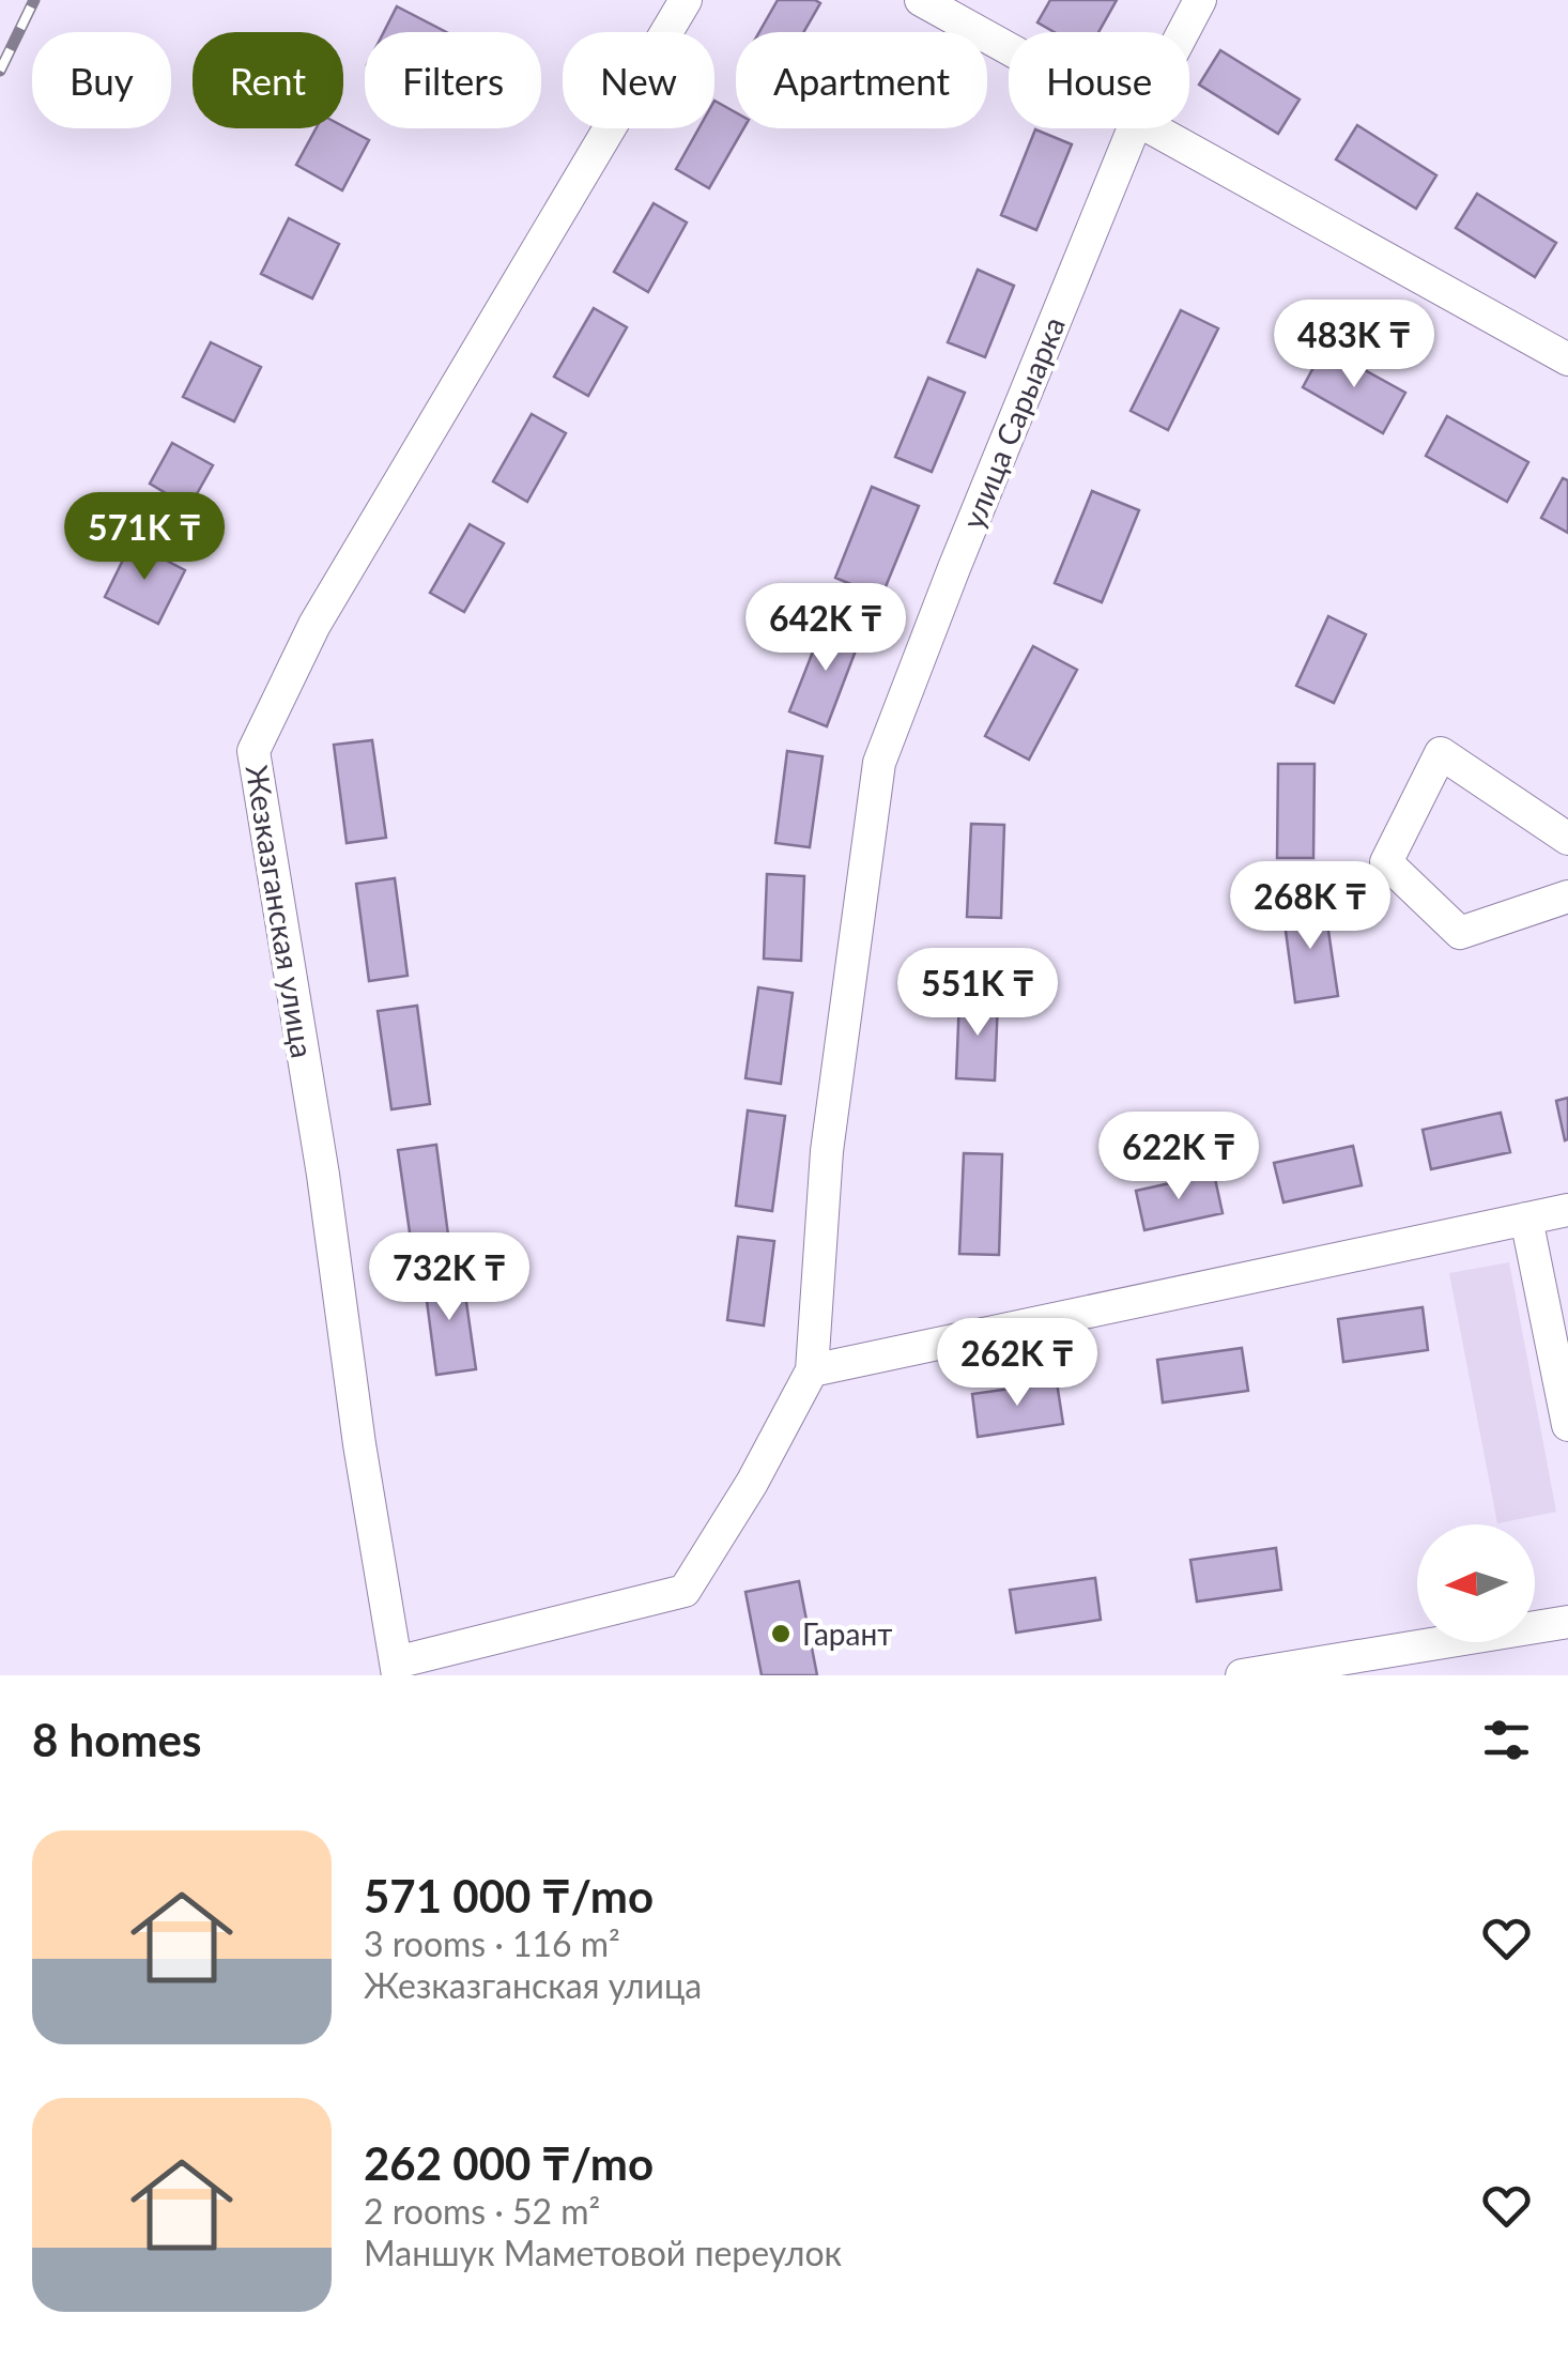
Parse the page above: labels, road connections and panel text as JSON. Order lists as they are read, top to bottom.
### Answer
{
  "streets": {
    "street": ["улица Сарыарка", "Жезказганская улица"]
  },
  "places": ["Гарант"],
  "north": "left",
  "page": {
    "chip": [
      "Buy",
      "Rent",
      "Filters",
      "New",
      "Apartment",
      "House"
    ],
    "price": [
      "483K ₸",
      "571K ₸",
      "642K ₸",
      "268K ₸",
      "551K ₸",
      "622K ₸",
      "732K ₸",
      "262K ₸"
    ],
    "heading": "8 homes",
    "list": [
      {
        "name": "571 000 ₸/mo",
        "note": "3 rooms · 116 m² · Жезказганская улица"
      },
      {
        "name": "262 000 ₸/mo",
        "note": "2 rooms · 52 m² · Маншук Маметовой переулок"
      }
    ]
  }
}
